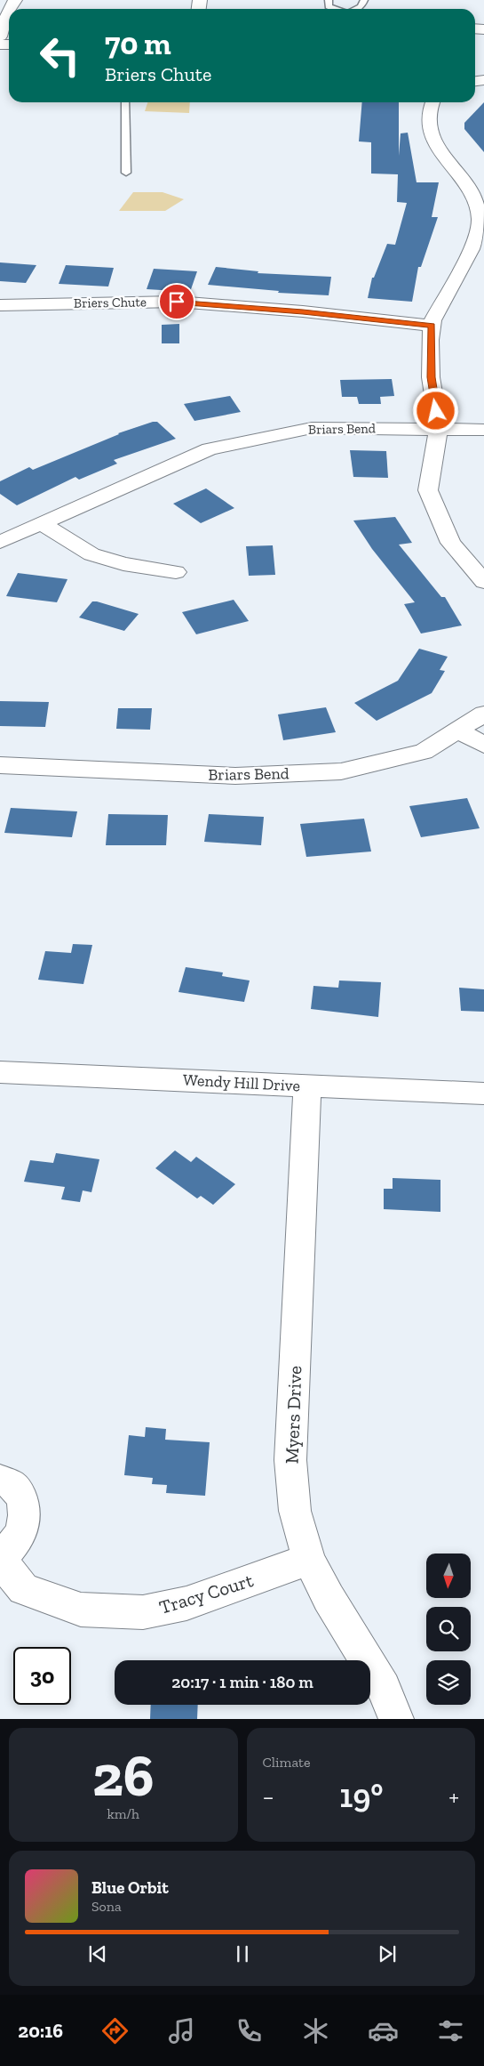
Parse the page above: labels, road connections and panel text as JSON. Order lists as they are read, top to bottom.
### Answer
{
  "streets": {
    "street": [
      "Briers Chute",
      "Briars Bend",
      "Wendy Hill Drive",
      "Myers Drive",
      "Tracy Court"
    ]
  },
  "crossings": [
    ["Wendy Hill Drive", "Myers Drive"],
    ["Myers Drive", "Tracy Court"]
  ],
  "north": "bottom",
  "page": {
    "turn": ["70 m", "Briers Chute"],
    "limit": "30",
    "trip": "20:17 · 1 min · 180 m",
    "tile": [
      ["26", "km/h"],
      "Climate"
    ],
    "heat": ["−", "19°", "+"],
    "song": ["Blue Orbit", "Sona"],
    "tabs": "20:16"
  }
}
